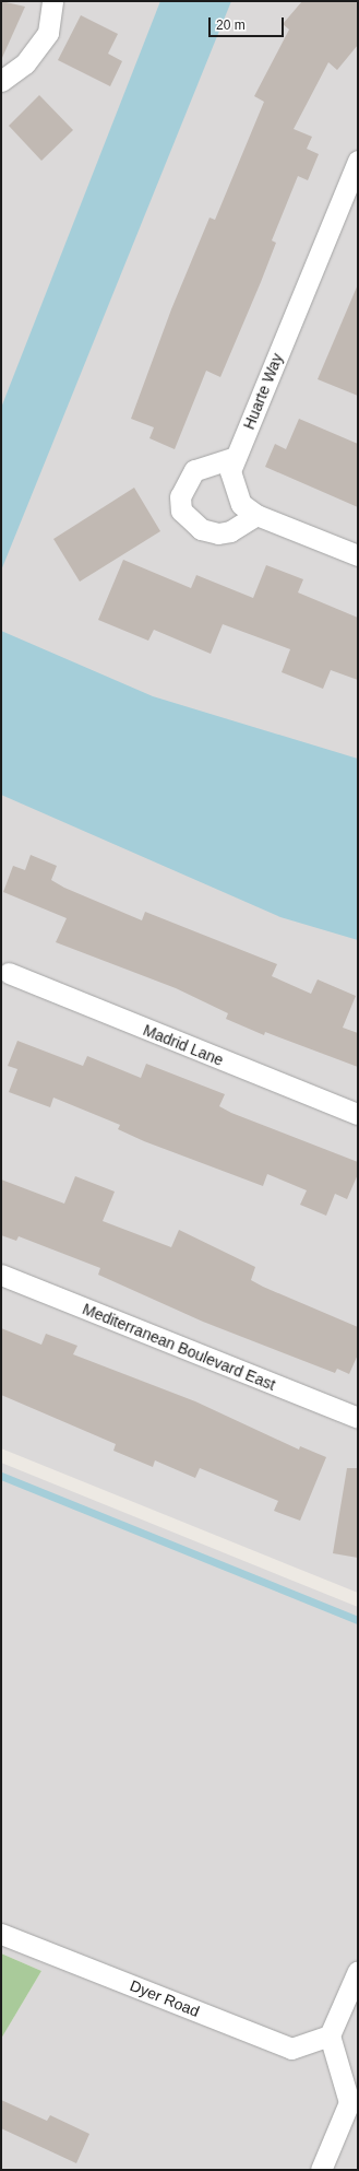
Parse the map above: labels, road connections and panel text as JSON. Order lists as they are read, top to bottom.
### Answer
{
  "streets": {
    "street": [
      "Huarte Way",
      "Madrid Lane",
      "Mediterranean Boulevard East",
      "Dyer Road"
    ]
  },
  "scale_bar": "20 m"
}
